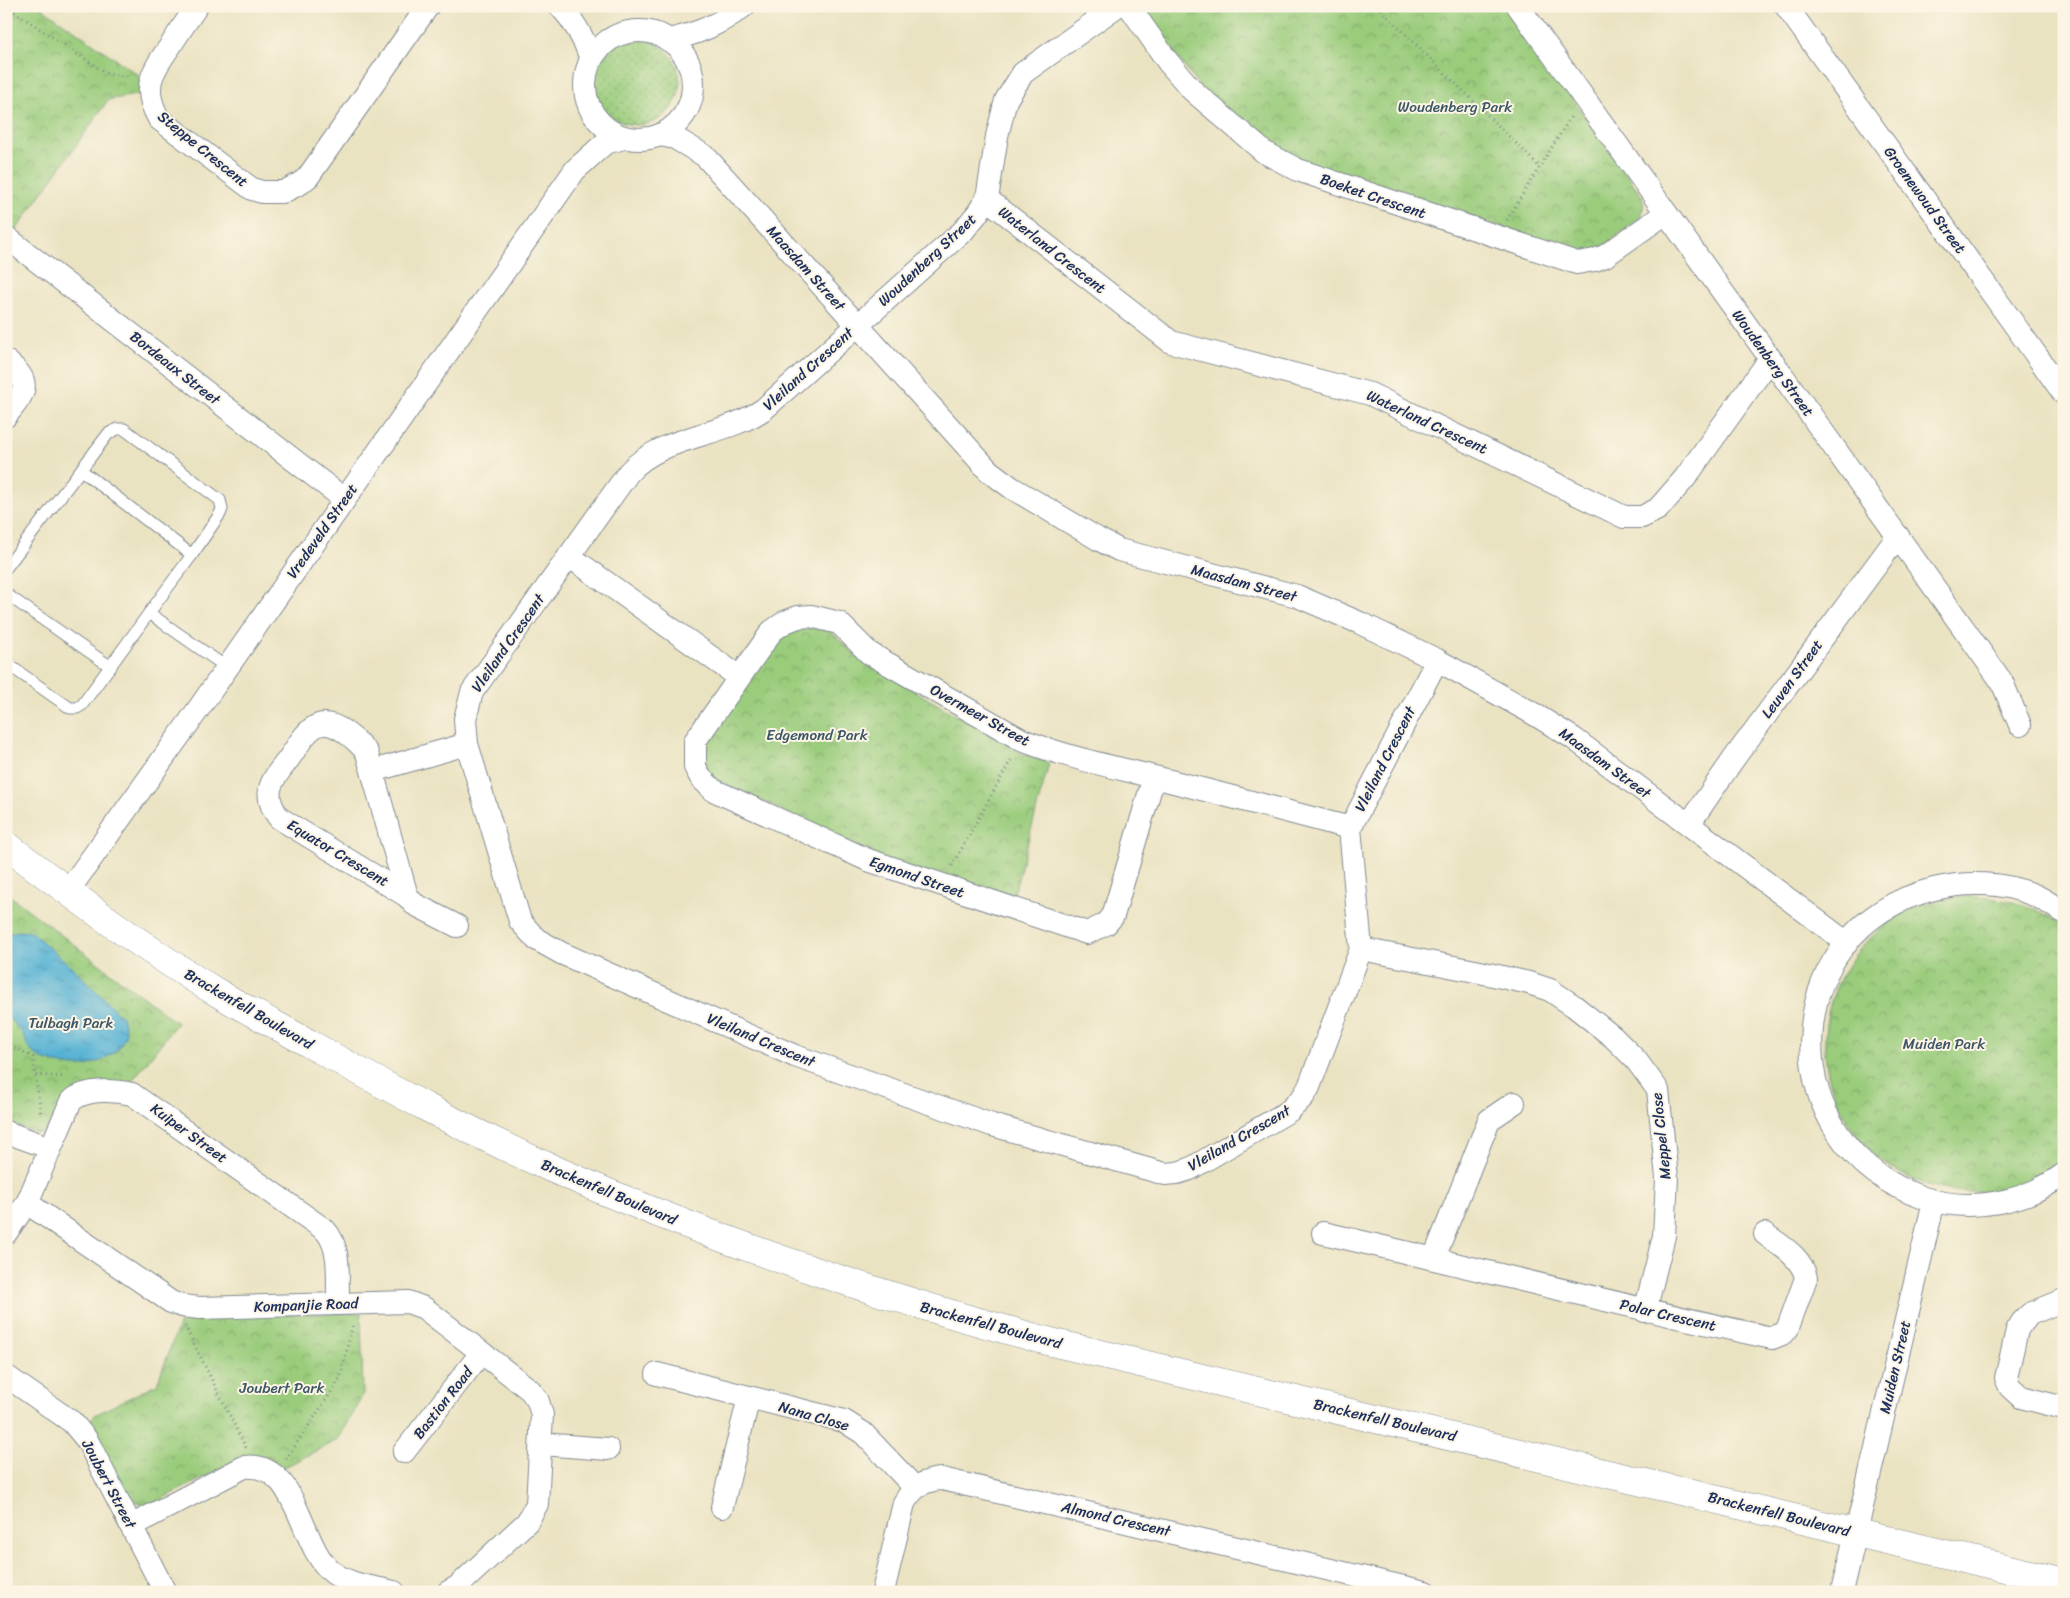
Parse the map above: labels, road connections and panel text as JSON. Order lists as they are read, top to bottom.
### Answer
{
  "streets": {
    "street": [
      "Steppe Crescent",
      "Boeket Crescent",
      "Groenewoud Street",
      "Waterland Crescent",
      "Woudenberg Street",
      "Maasdam Street",
      "Bordeaux Street",
      "Vleiland Crescent",
      "Vredeveld Street",
      "Leuven Street",
      "Overmeer Street",
      "Equator Crescent",
      "Egmond Street",
      "Brackenfell Boulevard",
      "Kuiper Street",
      "Meppel Close",
      "Kompanjie Road",
      "Polar Crescent",
      "Muiden Street",
      "Bastion Road",
      "Nana Close",
      "Joubert Street",
      "Almond Crescent"
    ]
  },
  "crossings": [
    ["Boeket Crescent", "Woudenberg Street"],
    ["Waterland Crescent", "Woudenberg Street"],
    ["Woudenberg Street", "Maasdam Street"],
    ["Woudenberg Street", "Vleiland Crescent"],
    ["Woudenberg Street", "Leuven Street"],
    ["Maasdam Street", "Vleiland Crescent"],
    ["Maasdam Street", "Vredeveld Street"],
    ["Maasdam Street", "Leuven Street"],
    ["Bordeaux Street", "Vredeveld Street"],
    ["Vleiland Crescent", "Overmeer Street"],
    ["Vleiland Crescent", "Meppel Close"],
    ["Vredeveld Street", "Brackenfell Boulevard"],
    ["Overmeer Street", "Egmond Street"],
    ["Brackenfell Boulevard", "Muiden Street"],
    ["Kuiper Street", "Kompanjie Road"],
    ["Meppel Close", "Polar Crescent"],
    ["Kompanjie Road", "Bastion Road"],
    ["Nana Close", "Almond Crescent"]
  ],
  "parks": [
    "Woudenberg Park",
    "Edgemond Park",
    "Tulbagh Park",
    "Muiden Park",
    "Joubert Park"
  ]
}
